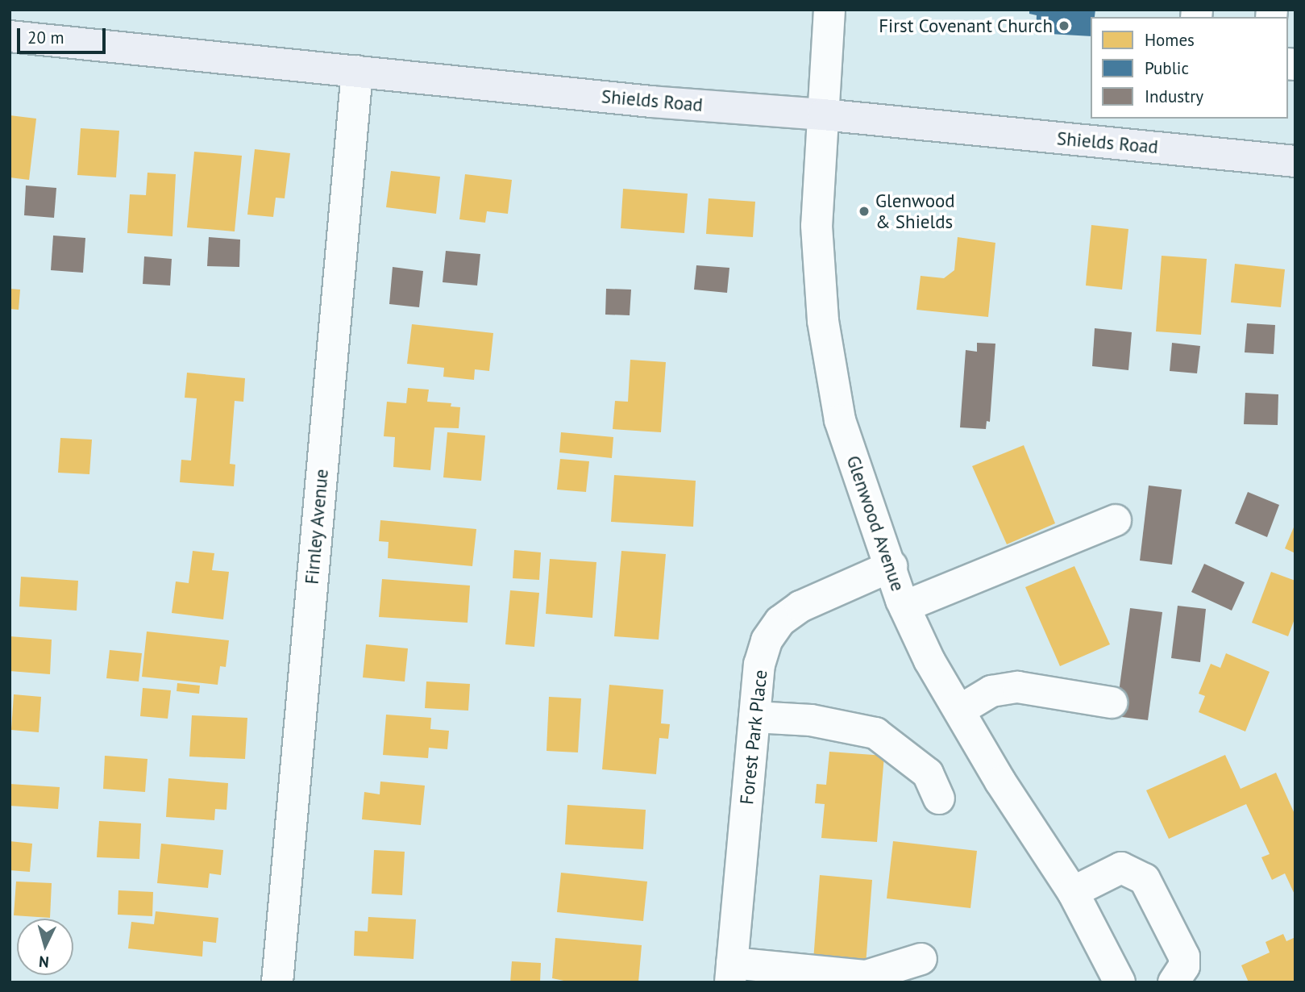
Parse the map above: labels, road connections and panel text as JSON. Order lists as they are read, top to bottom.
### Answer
{
  "streets": {
    "main road": ["Shields Road"],
    "street": ["Glenwood Avenue", "Firnley Avenue", "Forest Park Place"]
  },
  "crossings": [
    ["Shields Road", "Glenwood Avenue"],
    ["Shields Road", "Firnley Avenue"],
    ["Glenwood Avenue", "Forest Park Place"]
  ],
  "places": ["First Covenant Church", "Glenwood & Shields"],
  "legend": ["Homes", "Public", "Industry"],
  "scale_bar": "20 m",
  "north": "bottom"
}
